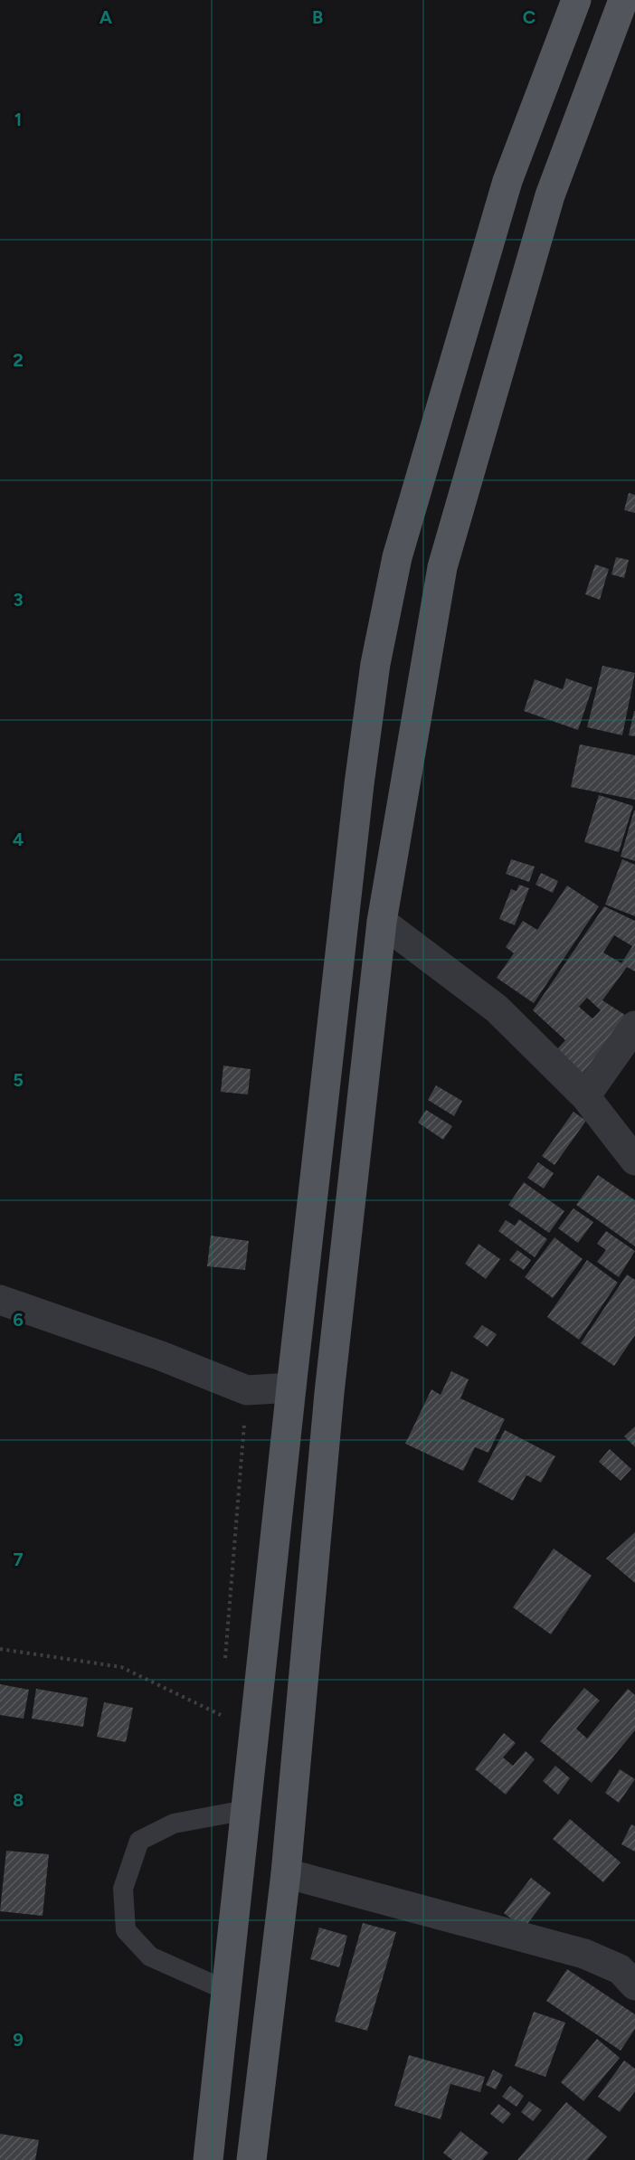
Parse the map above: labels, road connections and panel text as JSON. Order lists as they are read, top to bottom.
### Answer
{
  "grid": {
    "columns": ["A", "B", "C"],
    "rows": [
      "1",
      "2",
      "3",
      "4",
      "5",
      "6",
      "7",
      "8",
      "9"
    ]
  }
}
